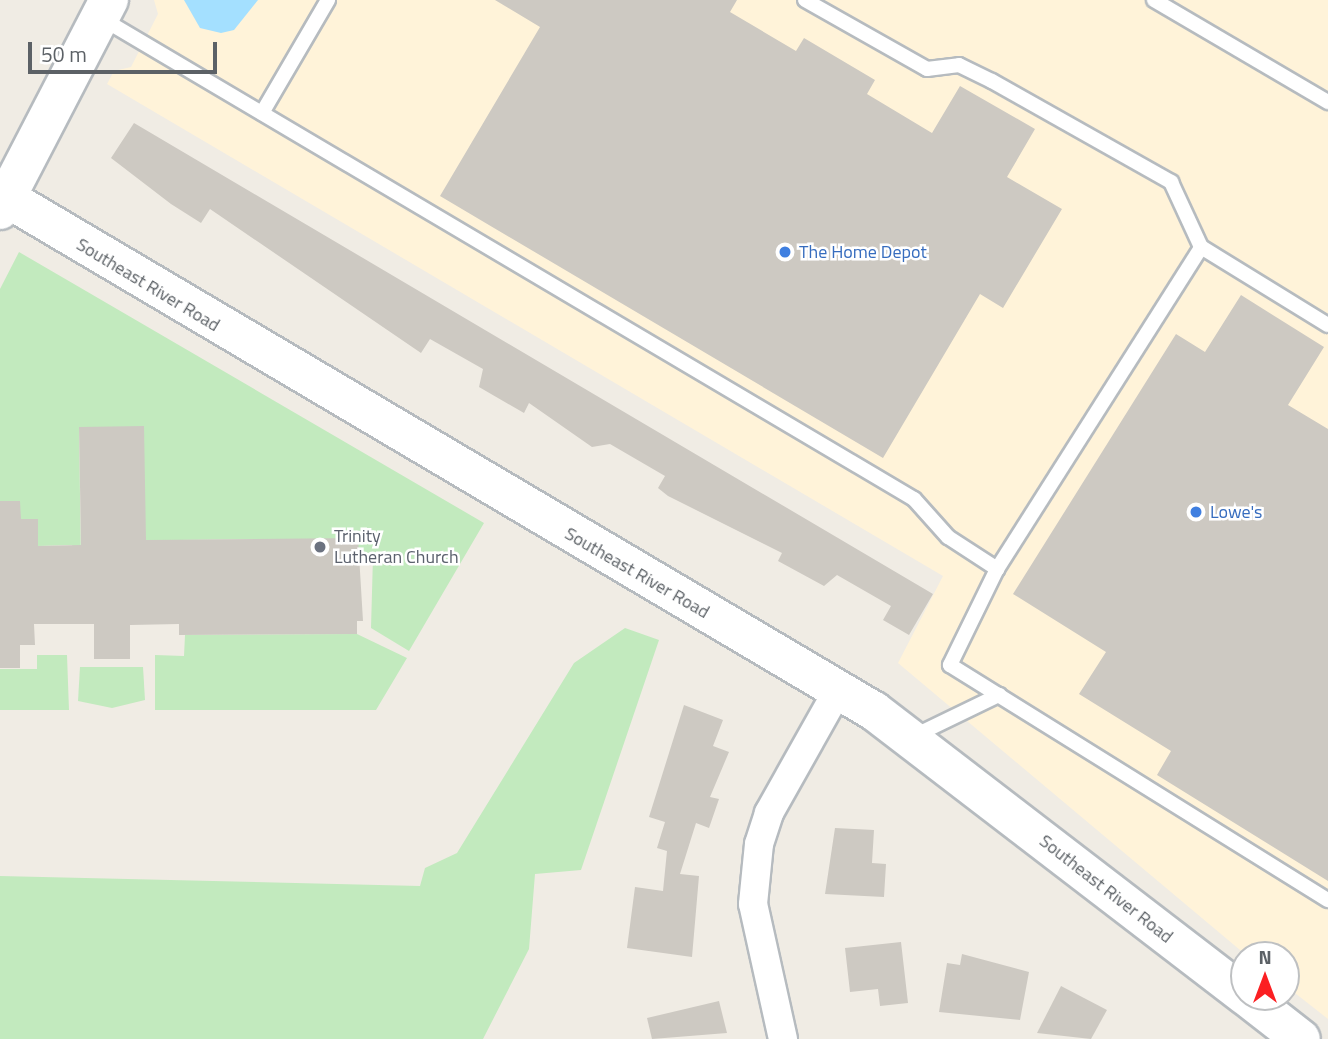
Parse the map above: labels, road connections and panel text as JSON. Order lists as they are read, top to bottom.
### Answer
{
  "streets": {
    "main road": ["Southeast River Road"]
  },
  "places": ["The Home Depot", "Lowe's", "Trinity Lutheran Church"],
  "scale_bar": "50 m",
  "north": "top"
}
